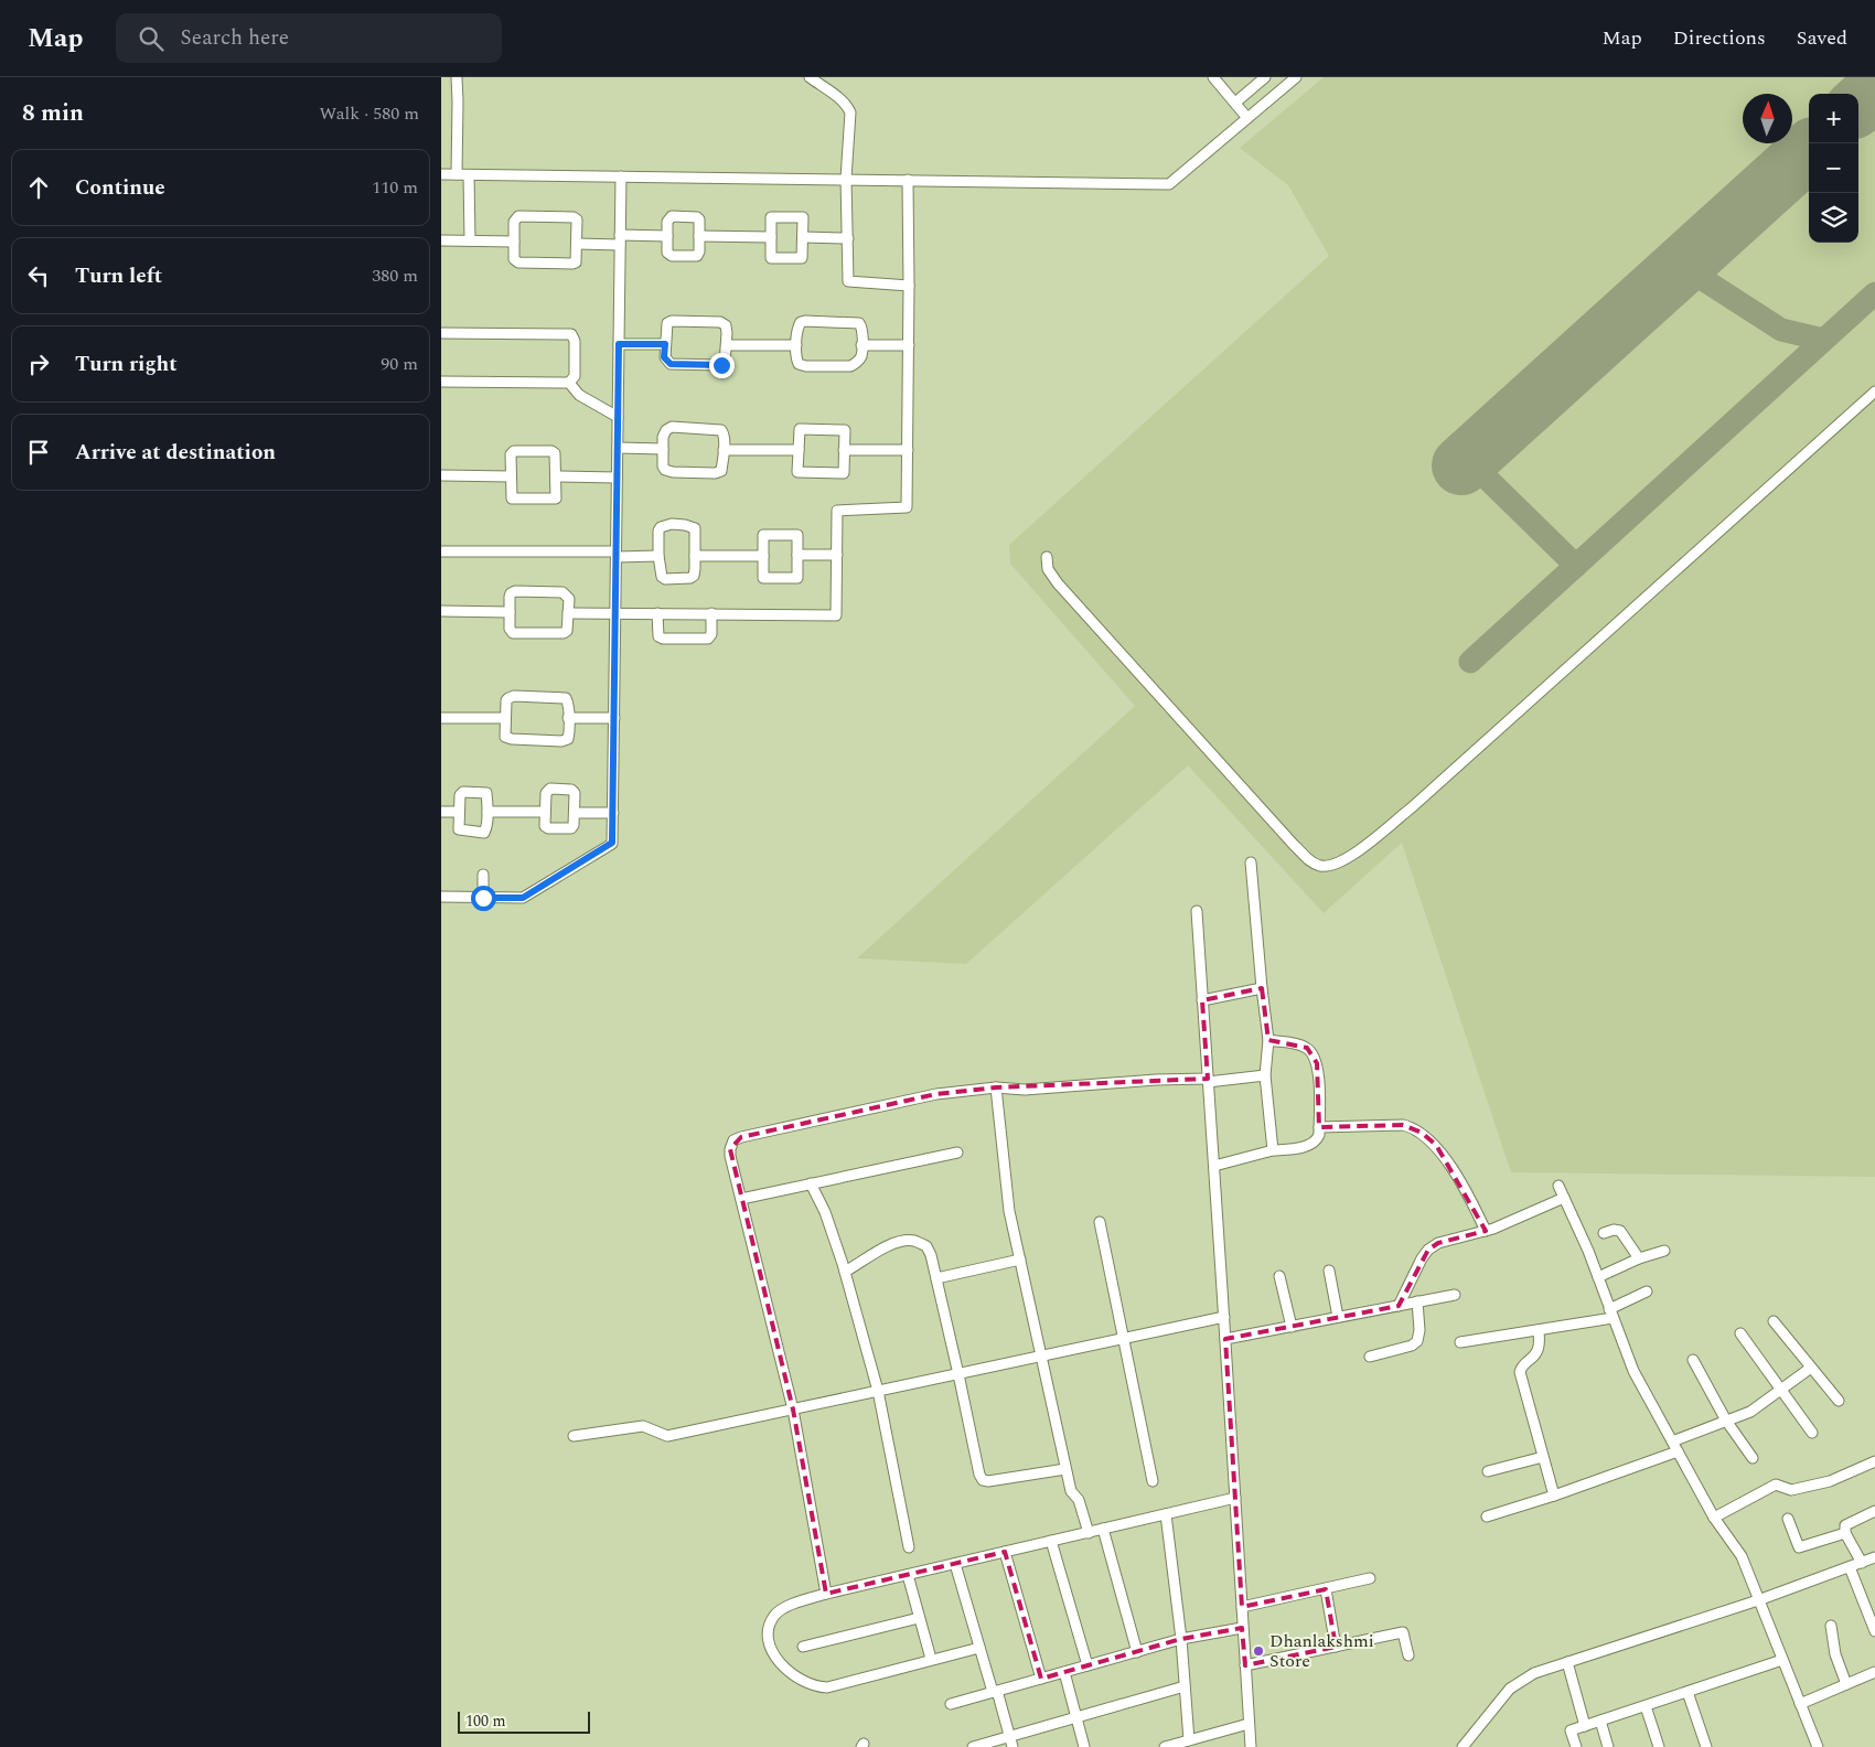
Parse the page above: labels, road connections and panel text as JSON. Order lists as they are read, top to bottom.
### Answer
{
  "places": ["Dhanlakshmi Store"],
  "scale_bar": "100 m",
  "north": "top",
  "page": {
    "header": "Map",
    "search": "Search here",
    "nav": ["Map", "Directions", "Saved"],
    "heading": ["8 min", "Walk · 580 m"],
    "map_buttons": ["+", "−"],
    "list": [
      ["Continue", "110 m"],
      ["Turn left", "380 m"],
      ["Turn right", "90 m"],
      "Arrive at destination"
    ],
    "scale": "100 m"
  }
}
